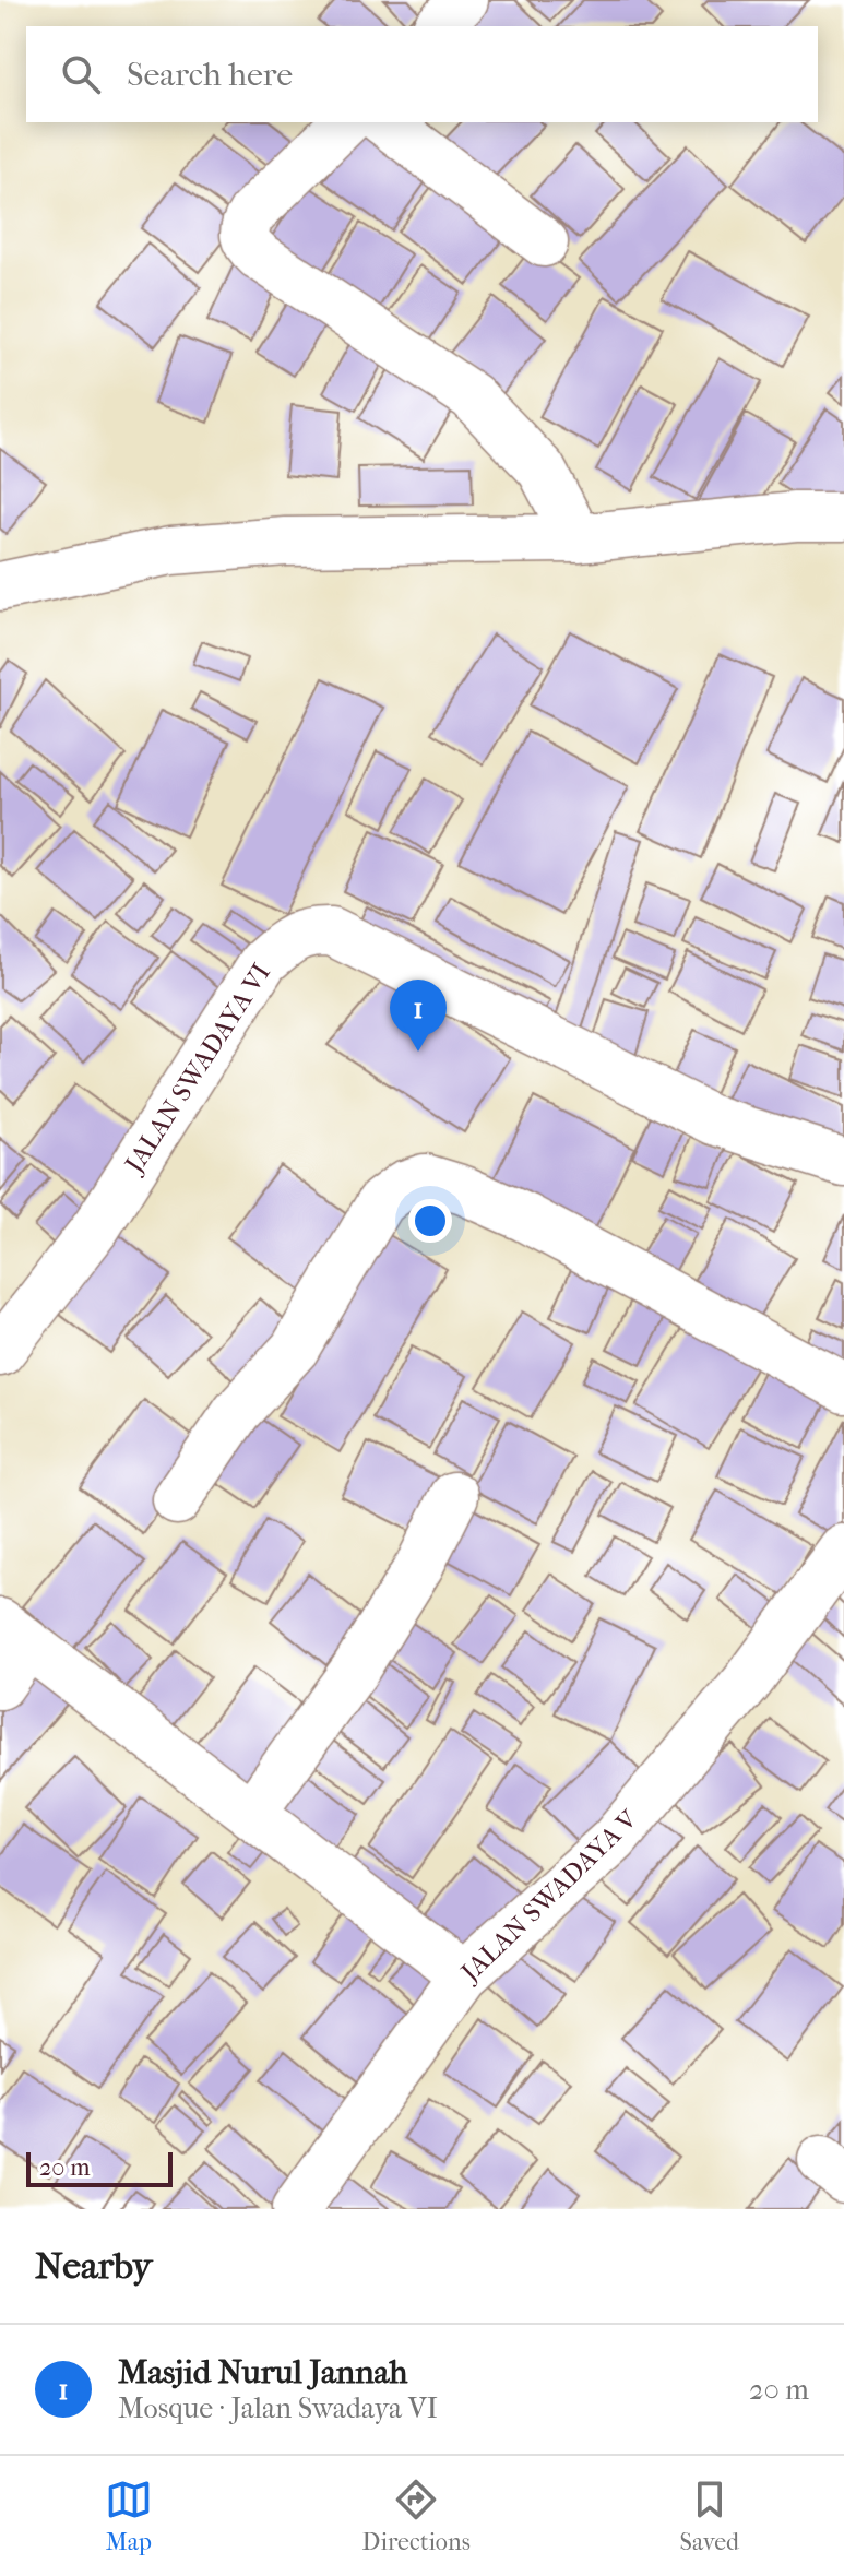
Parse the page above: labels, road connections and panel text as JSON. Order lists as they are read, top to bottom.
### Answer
{
  "streets": {
    "street": ["JALAN SWADAYA VI", "JALAN SWADAYA V"]
  },
  "scale_bar": "20 m",
  "page": {
    "search": "Search here",
    "pins": "1",
    "scale": "20 m",
    "heading": "Nearby",
    "list": [
      {
        "mark": "1",
        "name": "Masjid Nurul Jannah",
        "note": "Mosque · Jalan Swadaya VI",
        "value": "20 m"
      }
    ],
    "nav": ["Map", "Directions", "Saved"]
  }
}
